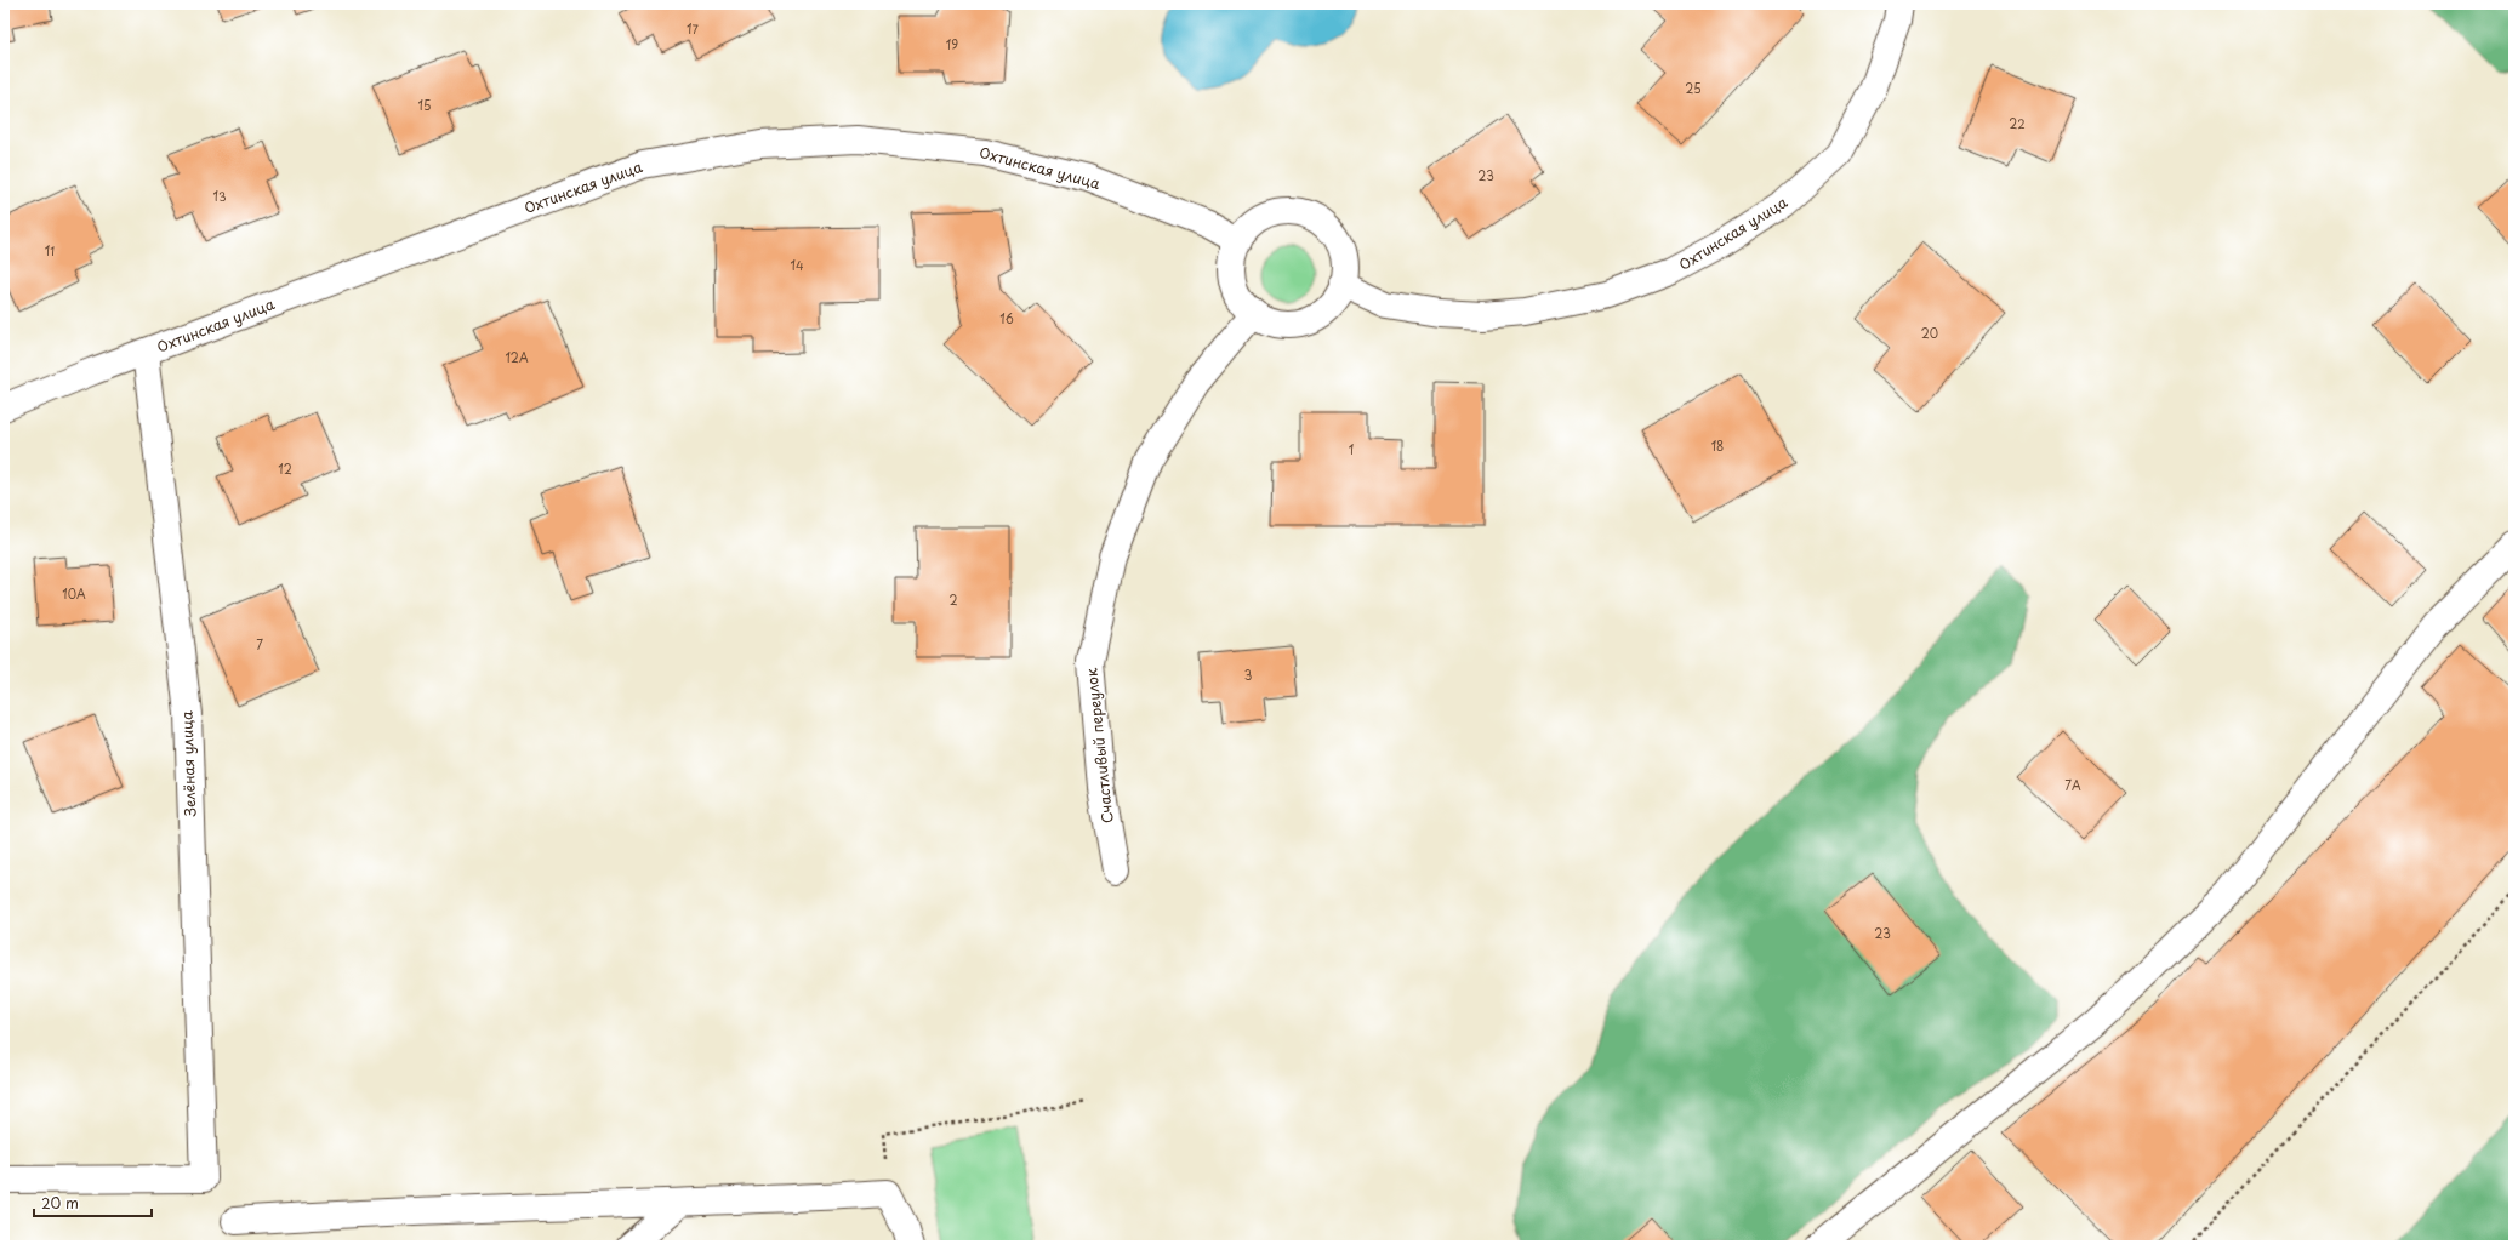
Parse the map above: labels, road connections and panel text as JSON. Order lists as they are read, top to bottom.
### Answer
{
  "streets": {
    "street": ["Охтинская улица", "Счастливый переулок", "Зелёная улица"]
  },
  "crossings": [
    ["Охтинская улица", "Счастливый переулок"],
    ["Охтинская улица", "Зелёная улица"]
  ],
  "house_numbers": [
    "17",
    "19",
    "25",
    "15",
    "22",
    "23",
    "13",
    "11",
    "14",
    "16",
    "20",
    "12А",
    "18",
    "1",
    "12",
    "10А",
    "2",
    "7",
    "3",
    "7А",
    "23"
  ],
  "scale_bar": "20 m"
}
